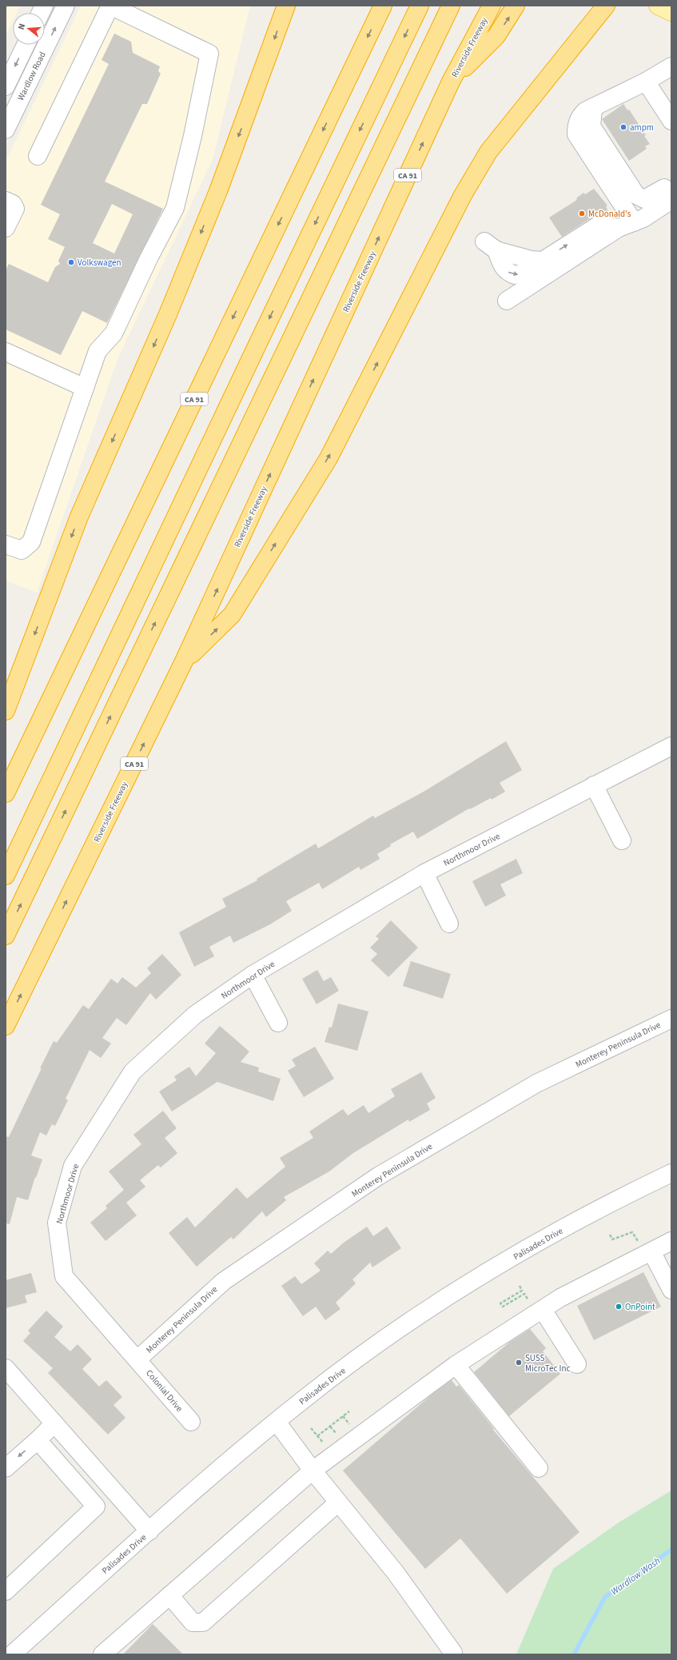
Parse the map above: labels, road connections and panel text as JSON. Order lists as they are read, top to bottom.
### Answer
{
  "streets": {
    "highway": ["Riverside Freeway", "CA 91"],
    "street": [
      "Wardlow Road",
      "Northmoor Drive",
      "Monterey Peninsula Drive",
      "Palisades Drive",
      "Colonial Drive"
    ]
  },
  "crossings": [
    ["Northmoor Drive", "Monterey Peninsula Drive"],
    ["Northmoor Drive", "Colonial Drive"],
    ["Monterey Peninsula Drive", "Colonial Drive"]
  ],
  "water": ["Wardlow Wash"],
  "places": [
    "ampm",
    "McDonald's",
    "Volkswagen",
    "OnPoint",
    "SUSS MicroTec Inc"
  ],
  "north": "left"
}
